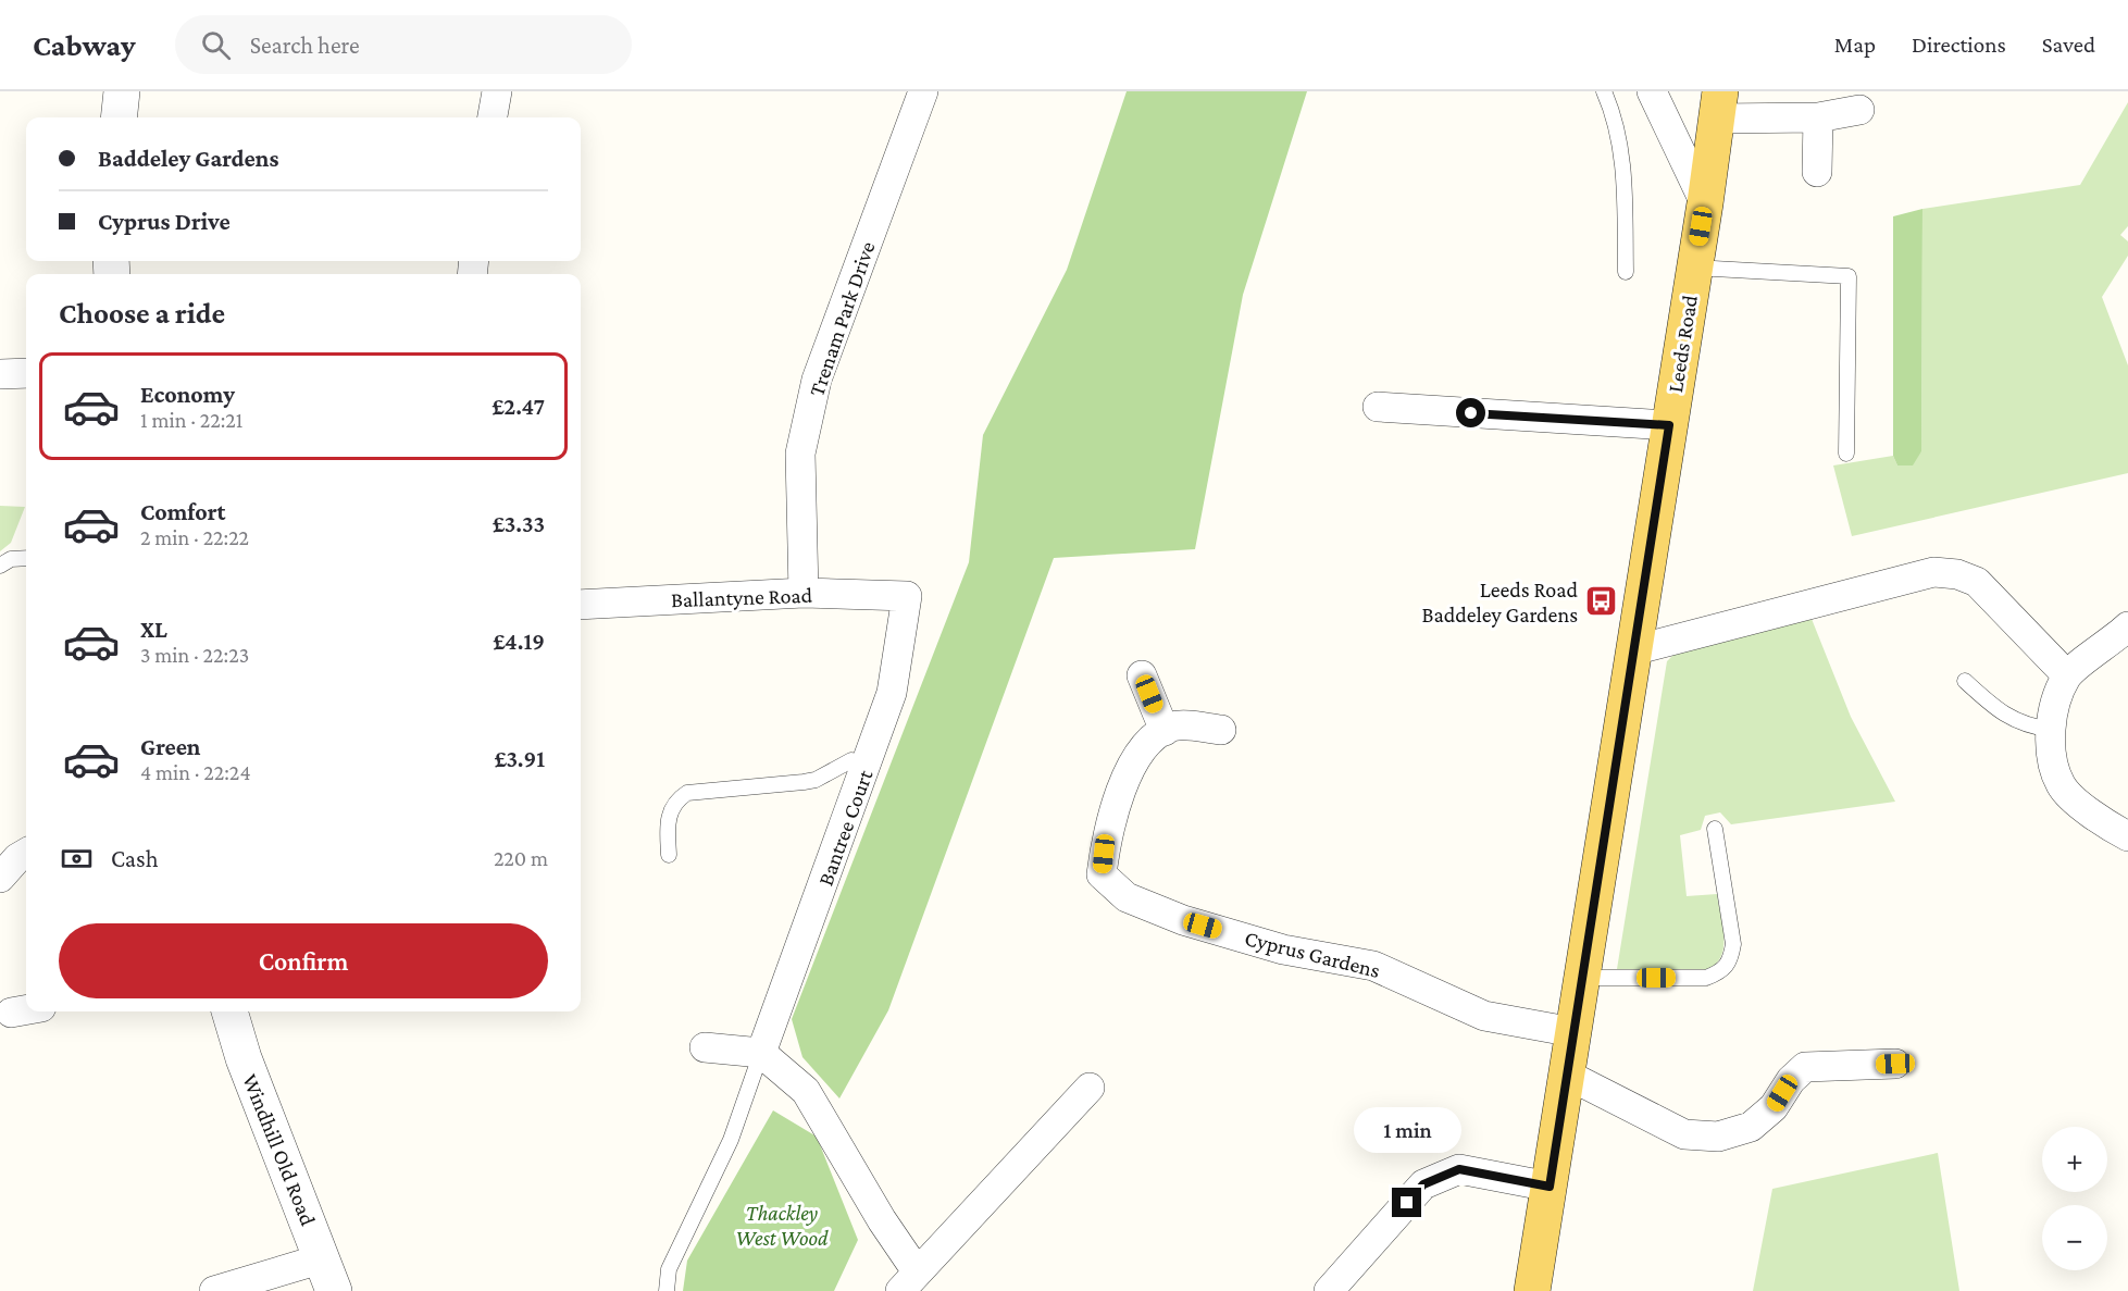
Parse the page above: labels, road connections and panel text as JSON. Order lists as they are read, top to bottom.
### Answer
{
  "streets": {
    "main road": ["Leeds Road"],
    "street": [
      "Trenam Park Drive",
      "Ballantyne Road",
      "Bantree Court",
      "Cyprus Gardens",
      "Windhill Old Road"
    ]
  },
  "crossings": [
    ["Trenam Park Drive", "Ballantyne Road"],
    ["Leeds Road", "Cyprus Gardens"],
    ["Ballantyne Road", "Bantree Court"]
  ],
  "parks": ["Thackley West Wood"],
  "places": {
    "bus stop": ["Leeds Road Baddeley Gardens"]
  },
  "page": {
    "header": "Cabway",
    "search": "Search here",
    "nav": ["Map", "Directions", "Saved"],
    "banner": ["Baddeley Gardens", "Cyprus Drive"],
    "heading": "Choose a ride",
    "list": [
      {
        "name": "Economy",
        "note": "1 min · 22:21",
        "value": "£2.47"
      },
      {
        "name": "Comfort",
        "note": "2 min · 22:22",
        "value": "£3.33"
      },
      {
        "name": "XL",
        "note": "3 min · 22:23",
        "value": "£4.19"
      },
      {
        "name": "Green",
        "note": "4 min · 22:24",
        "value": "£3.91"
      }
    ],
    "pay": ["Cash", "220 m"],
    "buttons": "Confirm",
    "bubble": "1 min",
    "map_buttons": ["+", "−"]
  }
}
